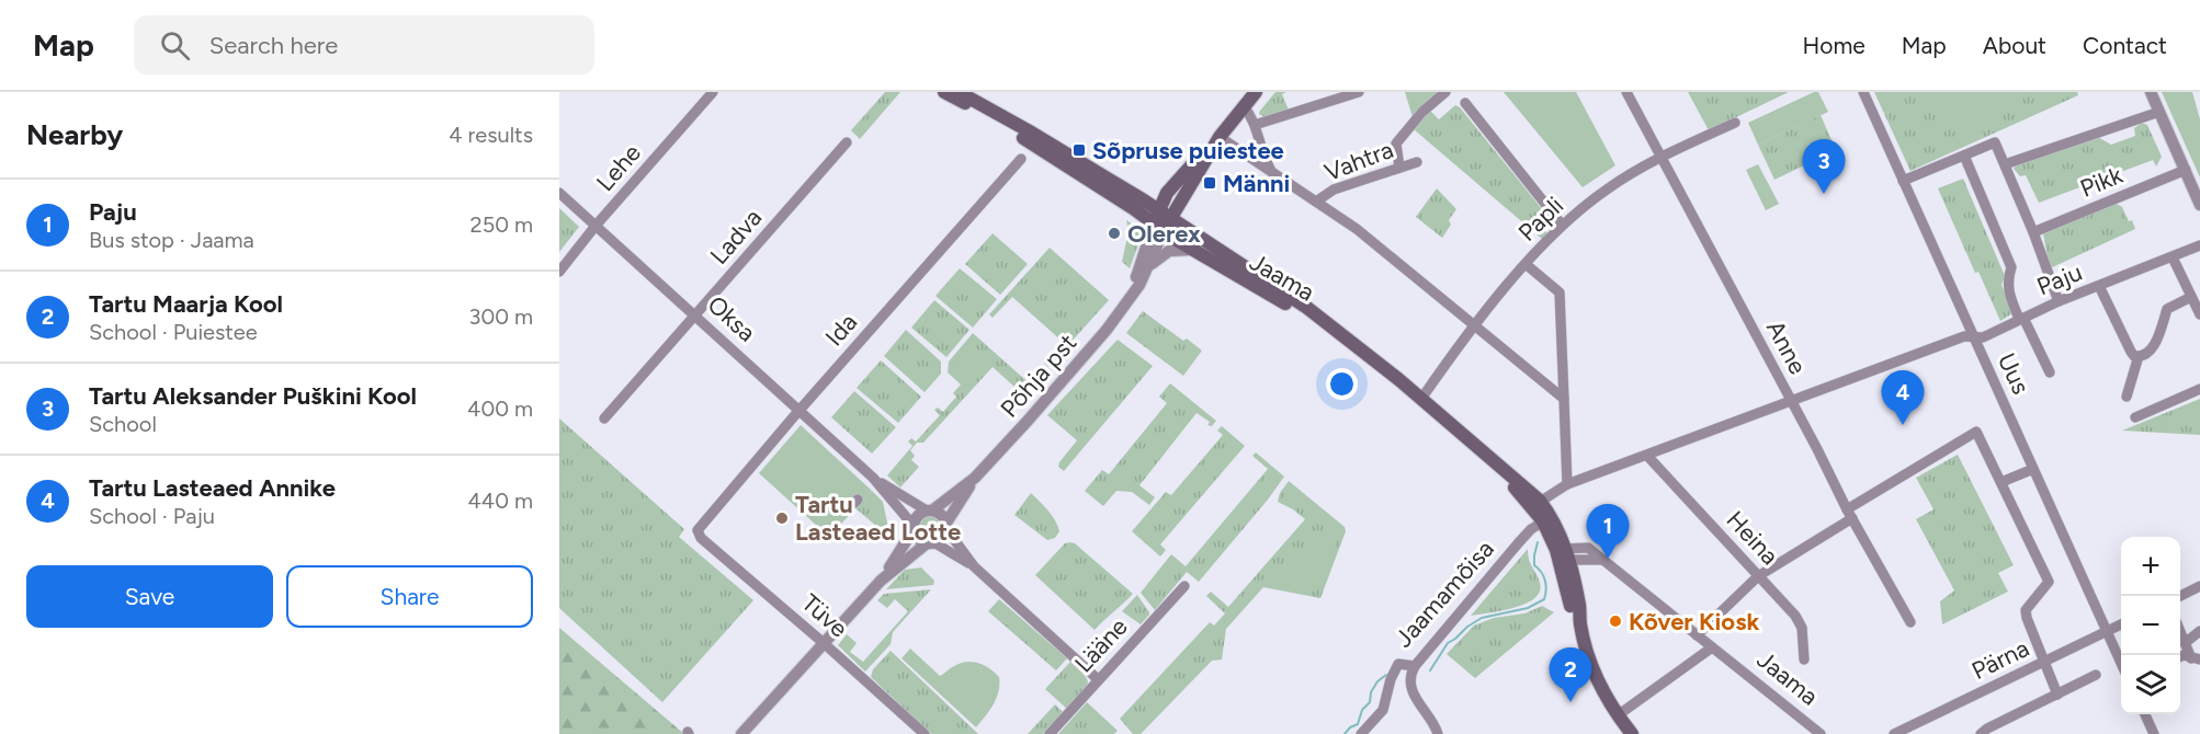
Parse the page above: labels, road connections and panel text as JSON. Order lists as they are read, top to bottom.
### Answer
{
  "streets": {
    "main road": ["Jaama"],
    "street": [
      "Vahtra",
      "Lehe",
      "Pikk",
      "Papli",
      "Ladva",
      "Paju",
      "Oksa",
      "Ida",
      "Anne",
      "Uus",
      "Põhja pst",
      "Heina",
      "Jaamamõisa",
      "Tüve",
      "Lääne",
      "Pärna"
    ]
  },
  "crossings": [
    ["Lehe", "Oksa"],
    ["Papli", "Jaama"],
    ["Papli", "Anne"],
    ["Ladva", "Oksa"],
    ["Jaama", "Paju"],
    ["Jaama", "Põhja pst"],
    ["Jaama", "Jaamamõisa"],
    ["Paju", "Anne"],
    ["Paju", "Uus"],
    ["Paju", "Heina"],
    ["Oksa", "Ida"],
    ["Oksa", "Põhja pst"],
    ["Ida", "Tüve"],
    ["Uus", "Pärna"]
  ],
  "places": {
    "transit": ["Sõpruse puiestee", "Männi"],
    "other": ["Olerex", "Tartu Lasteaed Lotte", "Kõver Kiosk"]
  },
  "page": {
    "header": "Map",
    "search": "Search here",
    "nav": [
      "Home",
      "Map",
      "About",
      "Contact"
    ],
    "heading": ["Nearby", "4 results"],
    "pins": [
      "3",
      "4",
      "1",
      "2"
    ],
    "list": [
      {
        "mark": "1",
        "name": "Paju",
        "note": "Bus stop · Jaama",
        "value": "250 m"
      },
      {
        "mark": "2",
        "name": "Tartu Maarja Kool",
        "note": "School · Puiestee",
        "value": "300 m"
      },
      {
        "mark": "3",
        "name": "Tartu Aleksander Puškini Kool",
        "note": "School",
        "value": "400 m"
      },
      {
        "mark": "4",
        "name": "Tartu Lasteaed Annike",
        "note": "School · Paju",
        "value": "440 m"
      }
    ],
    "map_buttons": ["+", "−"],
    "buttons": ["Save", "Share"]
  }
}
